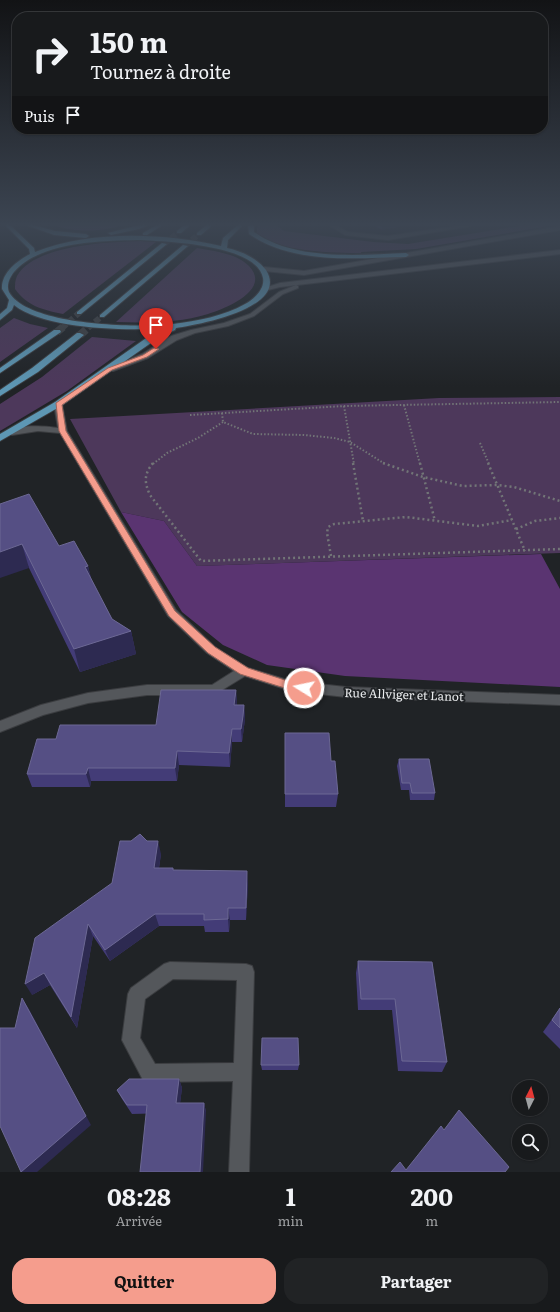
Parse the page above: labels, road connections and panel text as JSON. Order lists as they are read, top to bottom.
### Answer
{
  "streets": {
    "street": ["Rue Allviger et Lanot"]
  },
  "north": "top",
  "page": {
    "turn": ["150 m", "Tournez à droite"],
    "then": "Puis",
    "eta": [
      "08:28",
      "Arrivée",
      "1",
      "min",
      "200",
      "m"
    ],
    "buttons": ["Quitter", "Partager"]
  }
}
